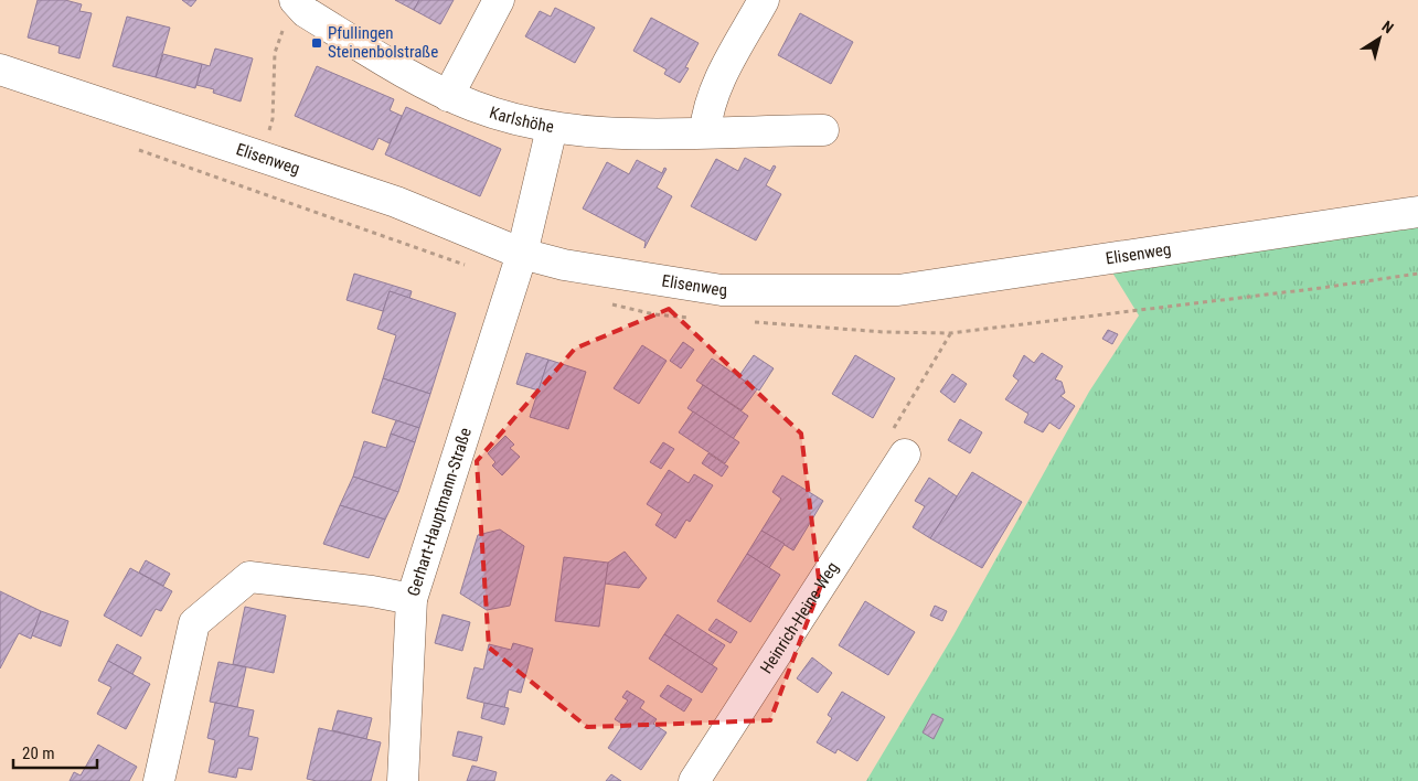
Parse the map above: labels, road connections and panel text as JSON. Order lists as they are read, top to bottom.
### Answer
{
  "streets": {
    "street": [
      "Karlshöhe",
      "Elisenweg",
      "Gerhart-Hauptmann-Straße",
      "Heinrich-Heine-Weg"
    ]
  },
  "crossings": [
    ["Karlshöhe", "Gerhart-Hauptmann-Straße"],
    ["Elisenweg", "Gerhart-Hauptmann-Straße"]
  ],
  "places": {
    "transit": ["Pfullingen Steinenbolstraße"]
  },
  "scale_bar": "20 m",
  "north": "top right"
}
